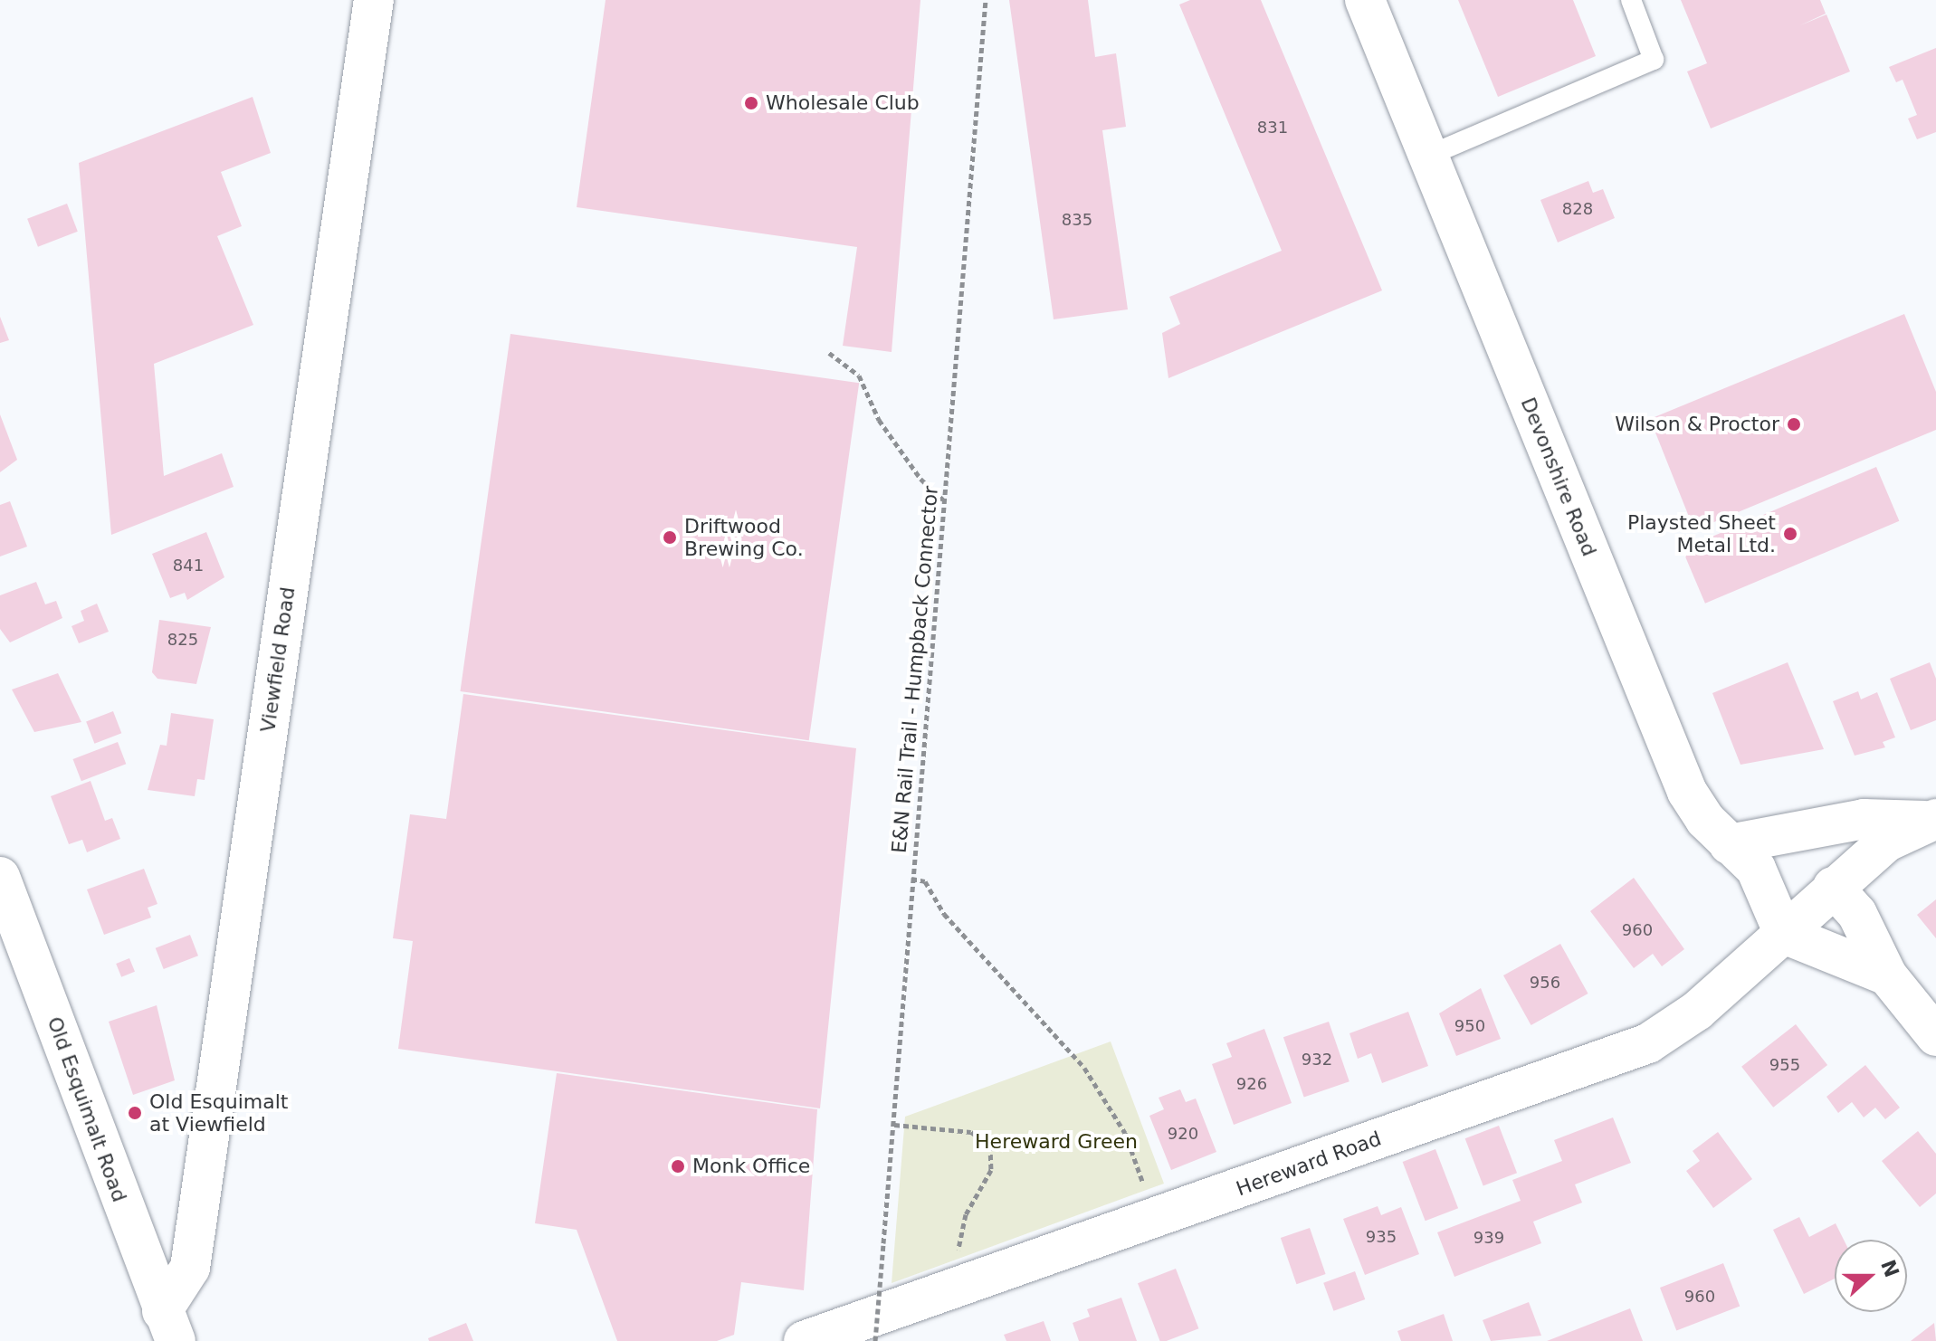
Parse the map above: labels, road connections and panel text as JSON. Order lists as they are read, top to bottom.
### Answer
{
  "streets": {
    "street": [
      "Devonshire Road",
      "Viewfield Road",
      "Old Esquimalt Road",
      "Hereward Road"
    ],
    "path": ["E&N Rail Trail - Humpback Connector"]
  },
  "crossings": [
    ["Devonshire Road", "Hereward Road"],
    ["Viewfield Road", "Old Esquimalt Road"]
  ],
  "parks": ["Hereward Green"],
  "places": [
    "Wholesale Club",
    "Wilson & Proctor",
    "Playsted Sheet Metal Ltd.",
    "Driftwood Brewing Co.",
    "Old Esquimalt at Viewfield",
    "Monk Office"
  ],
  "house_numbers": [
    "831",
    "828",
    "835",
    "841",
    "825",
    "960",
    "956",
    "950",
    "932",
    "955",
    "926",
    "920",
    "935",
    "939",
    "960"
  ],
  "north": "right"
}
